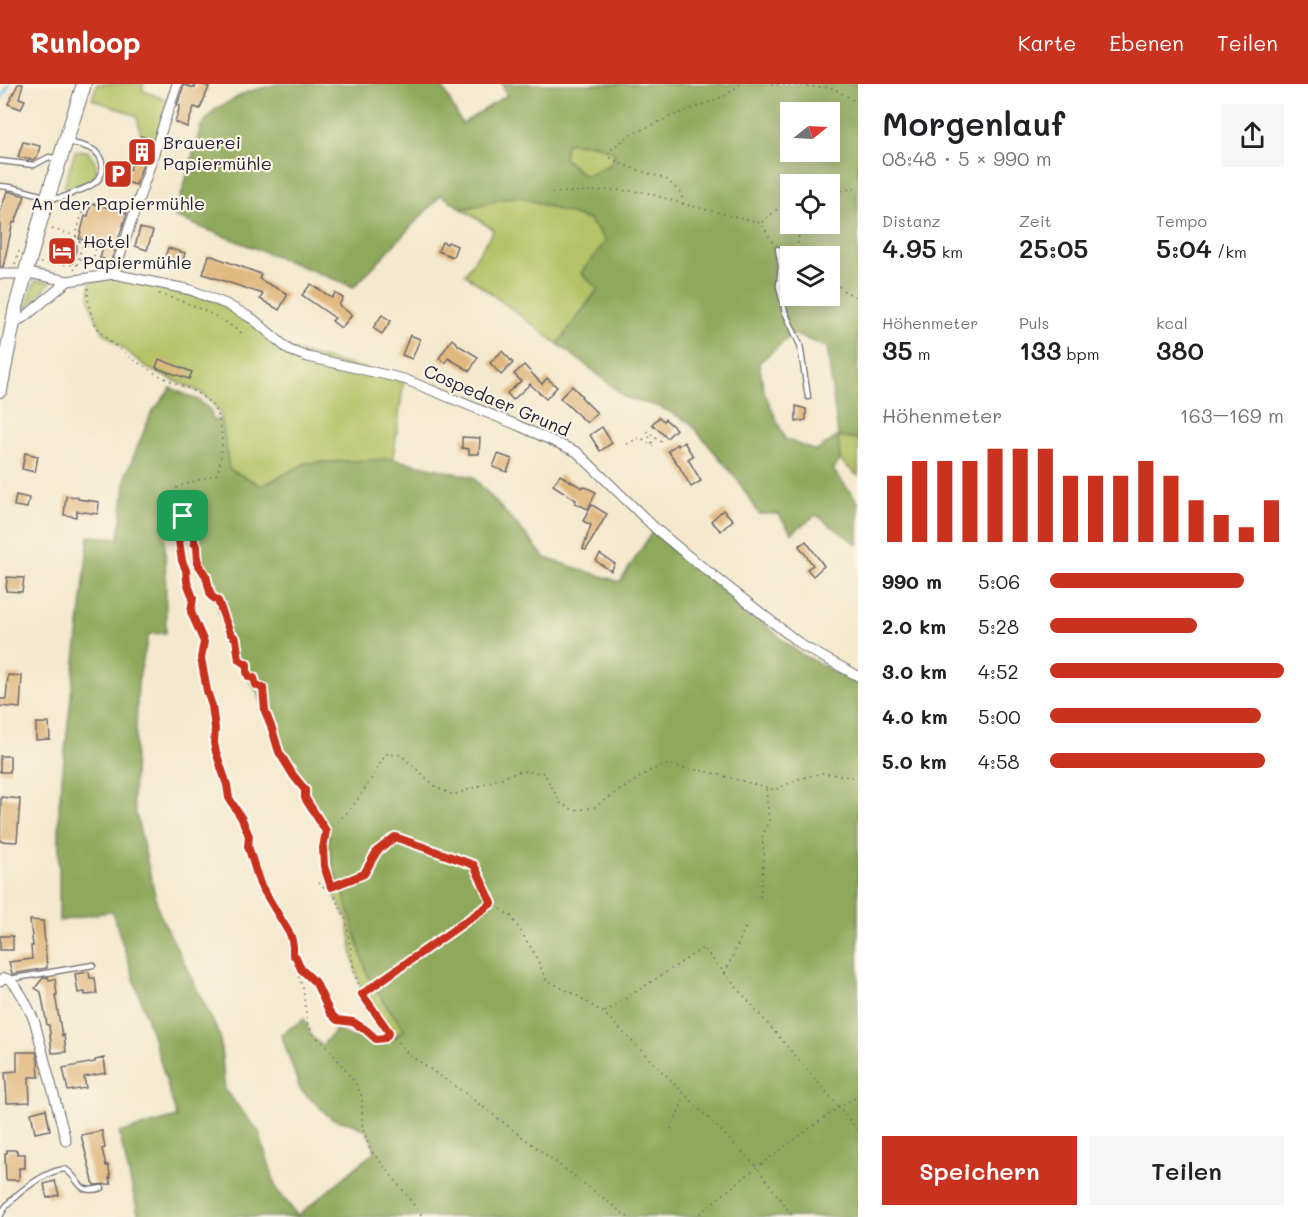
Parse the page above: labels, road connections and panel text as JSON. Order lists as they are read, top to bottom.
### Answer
{
  "streets": {
    "street": ["Cospedaer Grund"]
  },
  "places": {
    "building": ["Brauerei Papiermühle"],
    "parking": ["An der Papiermühle"],
    "hotel": ["Hotel Papiermühle"]
  },
  "north": "right",
  "page": {
    "header": "Runloop",
    "nav": ["Karte", "Ebenen", "Teilen"],
    "heading": ["Morgenlauf", "08:48 · 5 × 990 m"],
    "stats": [
      ["Distanz", "4.95 km"],
      ["Zeit", "25:05"],
      ["Tempo", "5:04 /km"],
      ["Höhenmeter", "35 m"],
      ["Puls", "133 bpm"],
      ["kcal", "380"]
    ],
    "chart": ["Höhenmeter", "163–169 m"],
    "list": [
      {
        "name": "990 m",
        "note": "5:06"
      },
      {
        "name": "2.0 km",
        "note": "5:28"
      },
      {
        "name": "3.0 km",
        "note": "4:52"
      },
      {
        "name": "4.0 km",
        "note": "5:00"
      },
      {
        "name": "5.0 km",
        "note": "4:58"
      }
    ],
    "buttons": ["Speichern", "Teilen"]
  }
}
